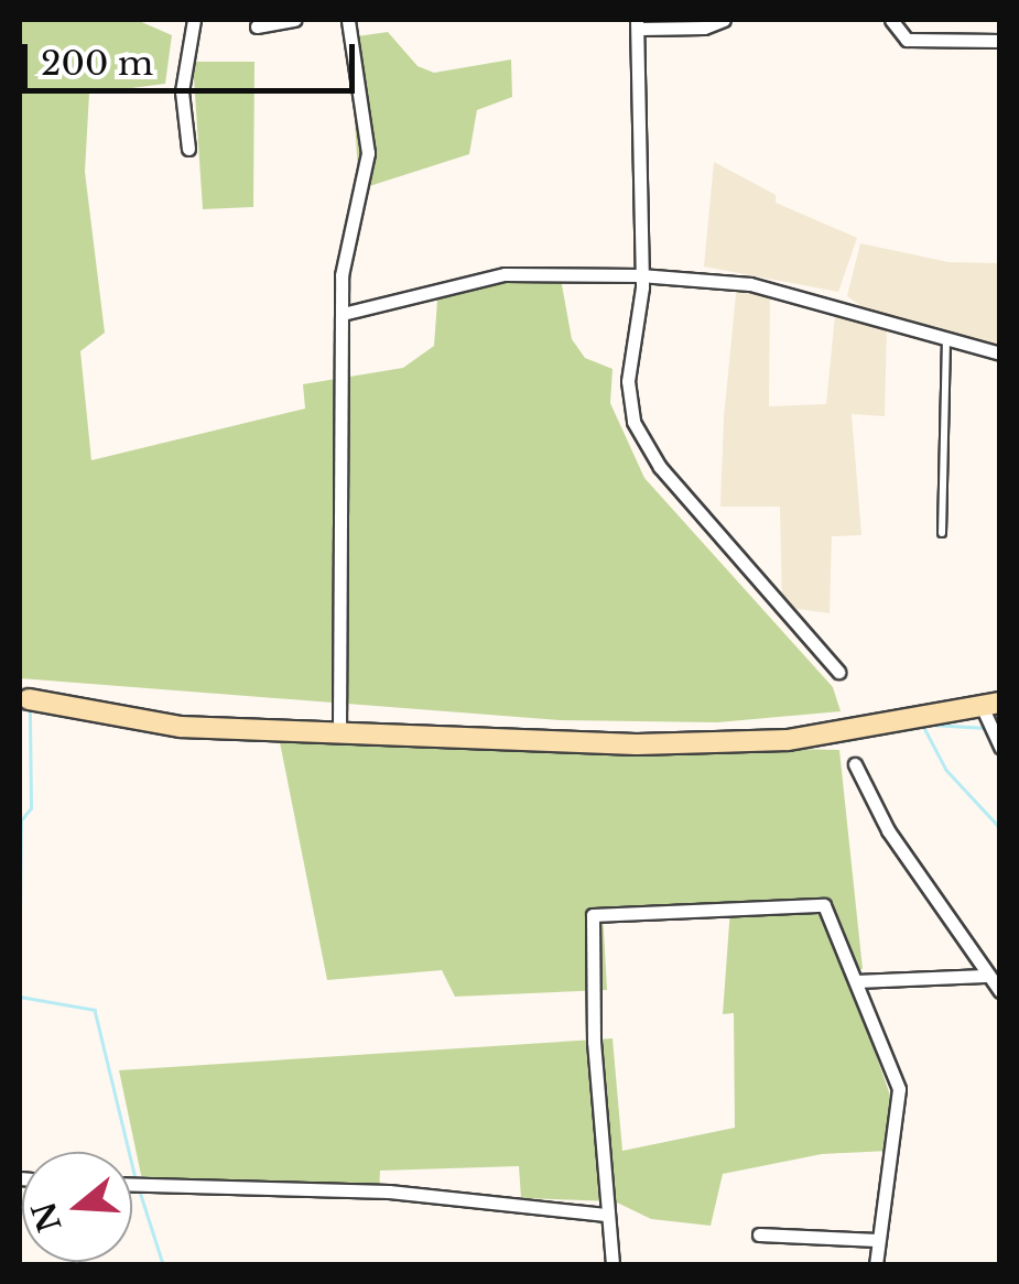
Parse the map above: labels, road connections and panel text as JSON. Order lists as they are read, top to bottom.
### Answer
{
  "scale_bar": "200 m",
  "north": "left"
}
